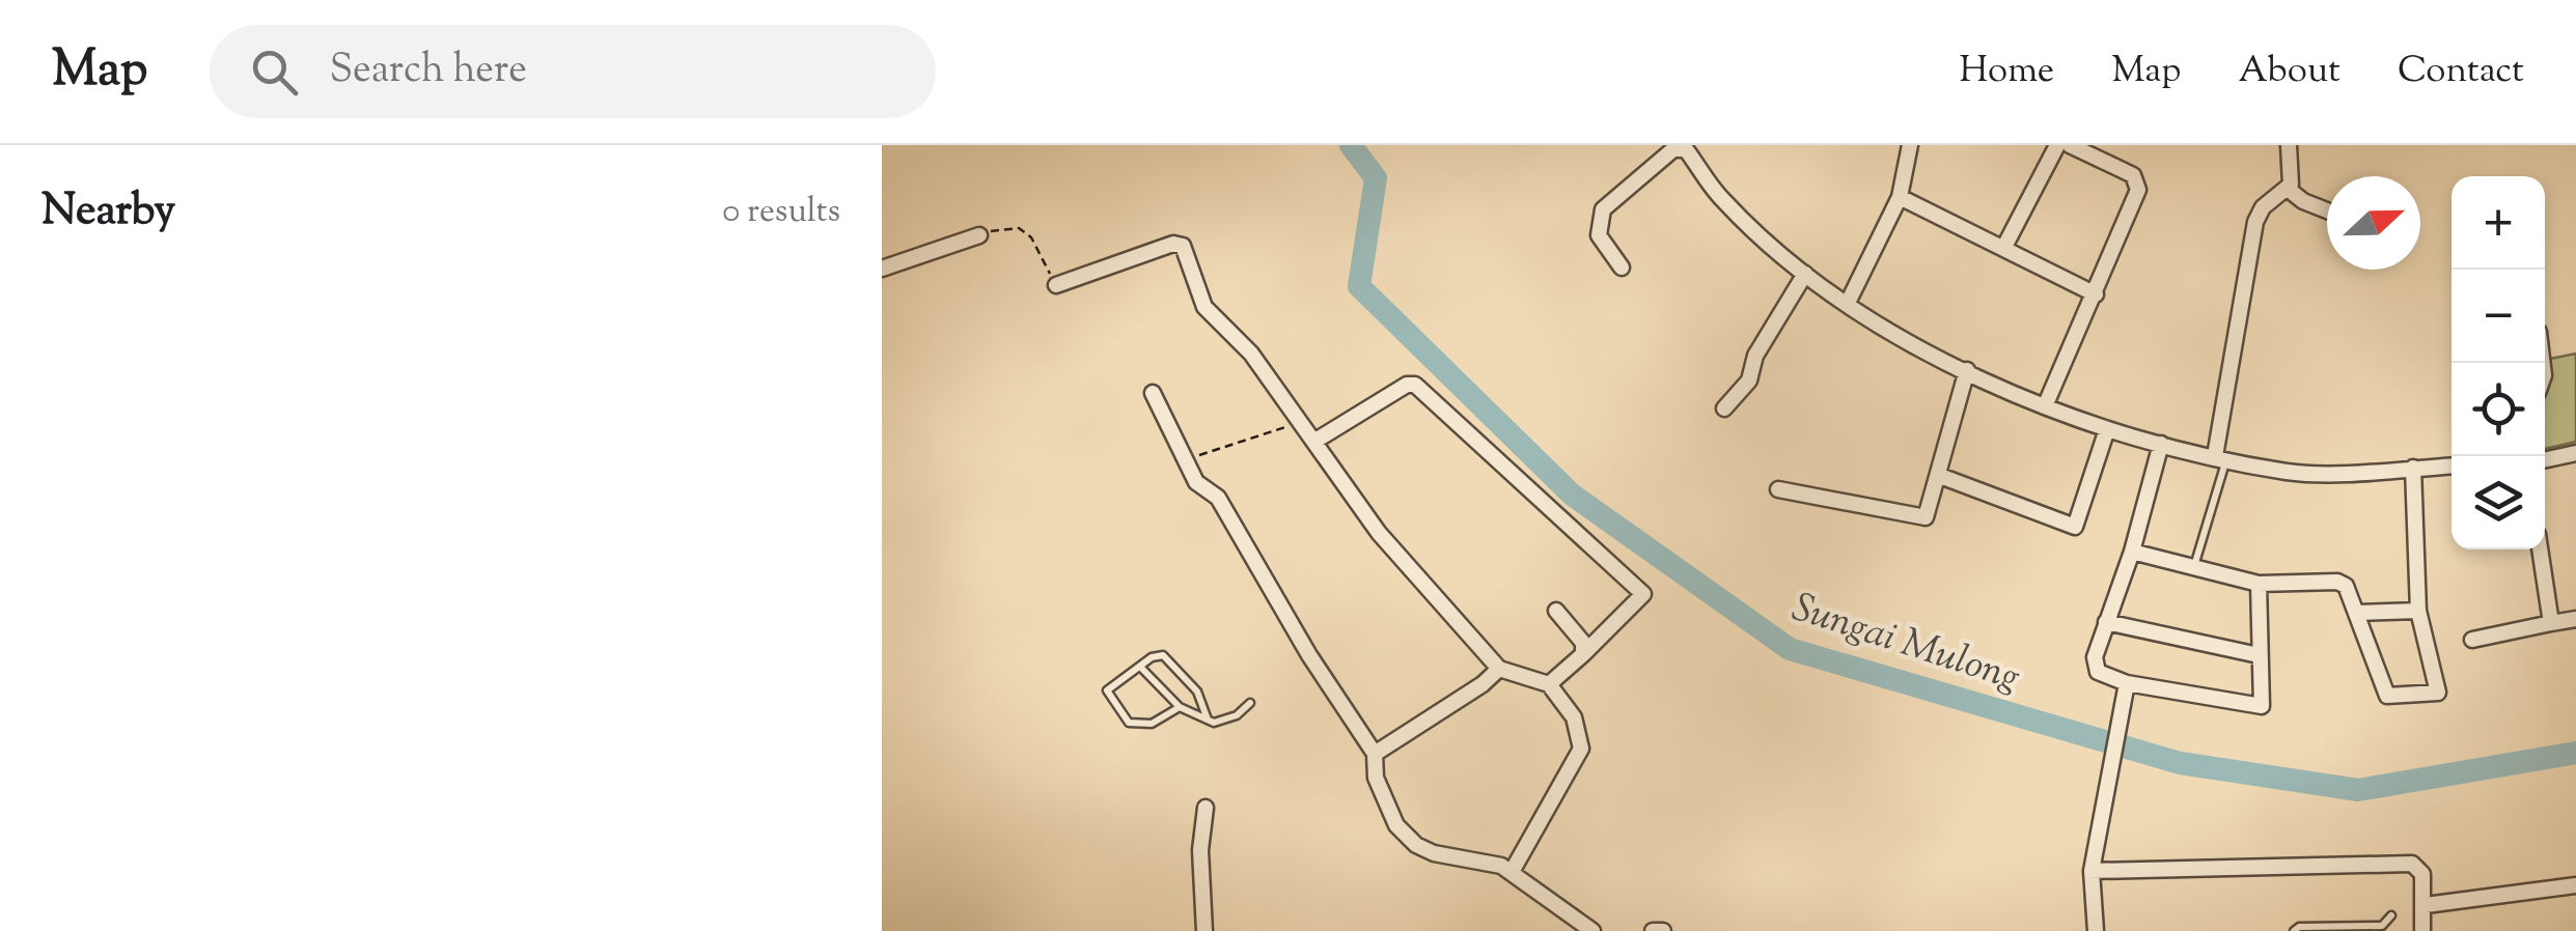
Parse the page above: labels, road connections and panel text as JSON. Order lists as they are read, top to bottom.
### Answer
{
  "water": ["Sungai Mulong"],
  "north": "right",
  "page": {
    "header": "Map",
    "search": "Search here",
    "nav": [
      "Home",
      "Map",
      "About",
      "Contact"
    ],
    "heading": ["Nearby", "0 results"],
    "map_buttons": ["+", "−"]
  }
}
